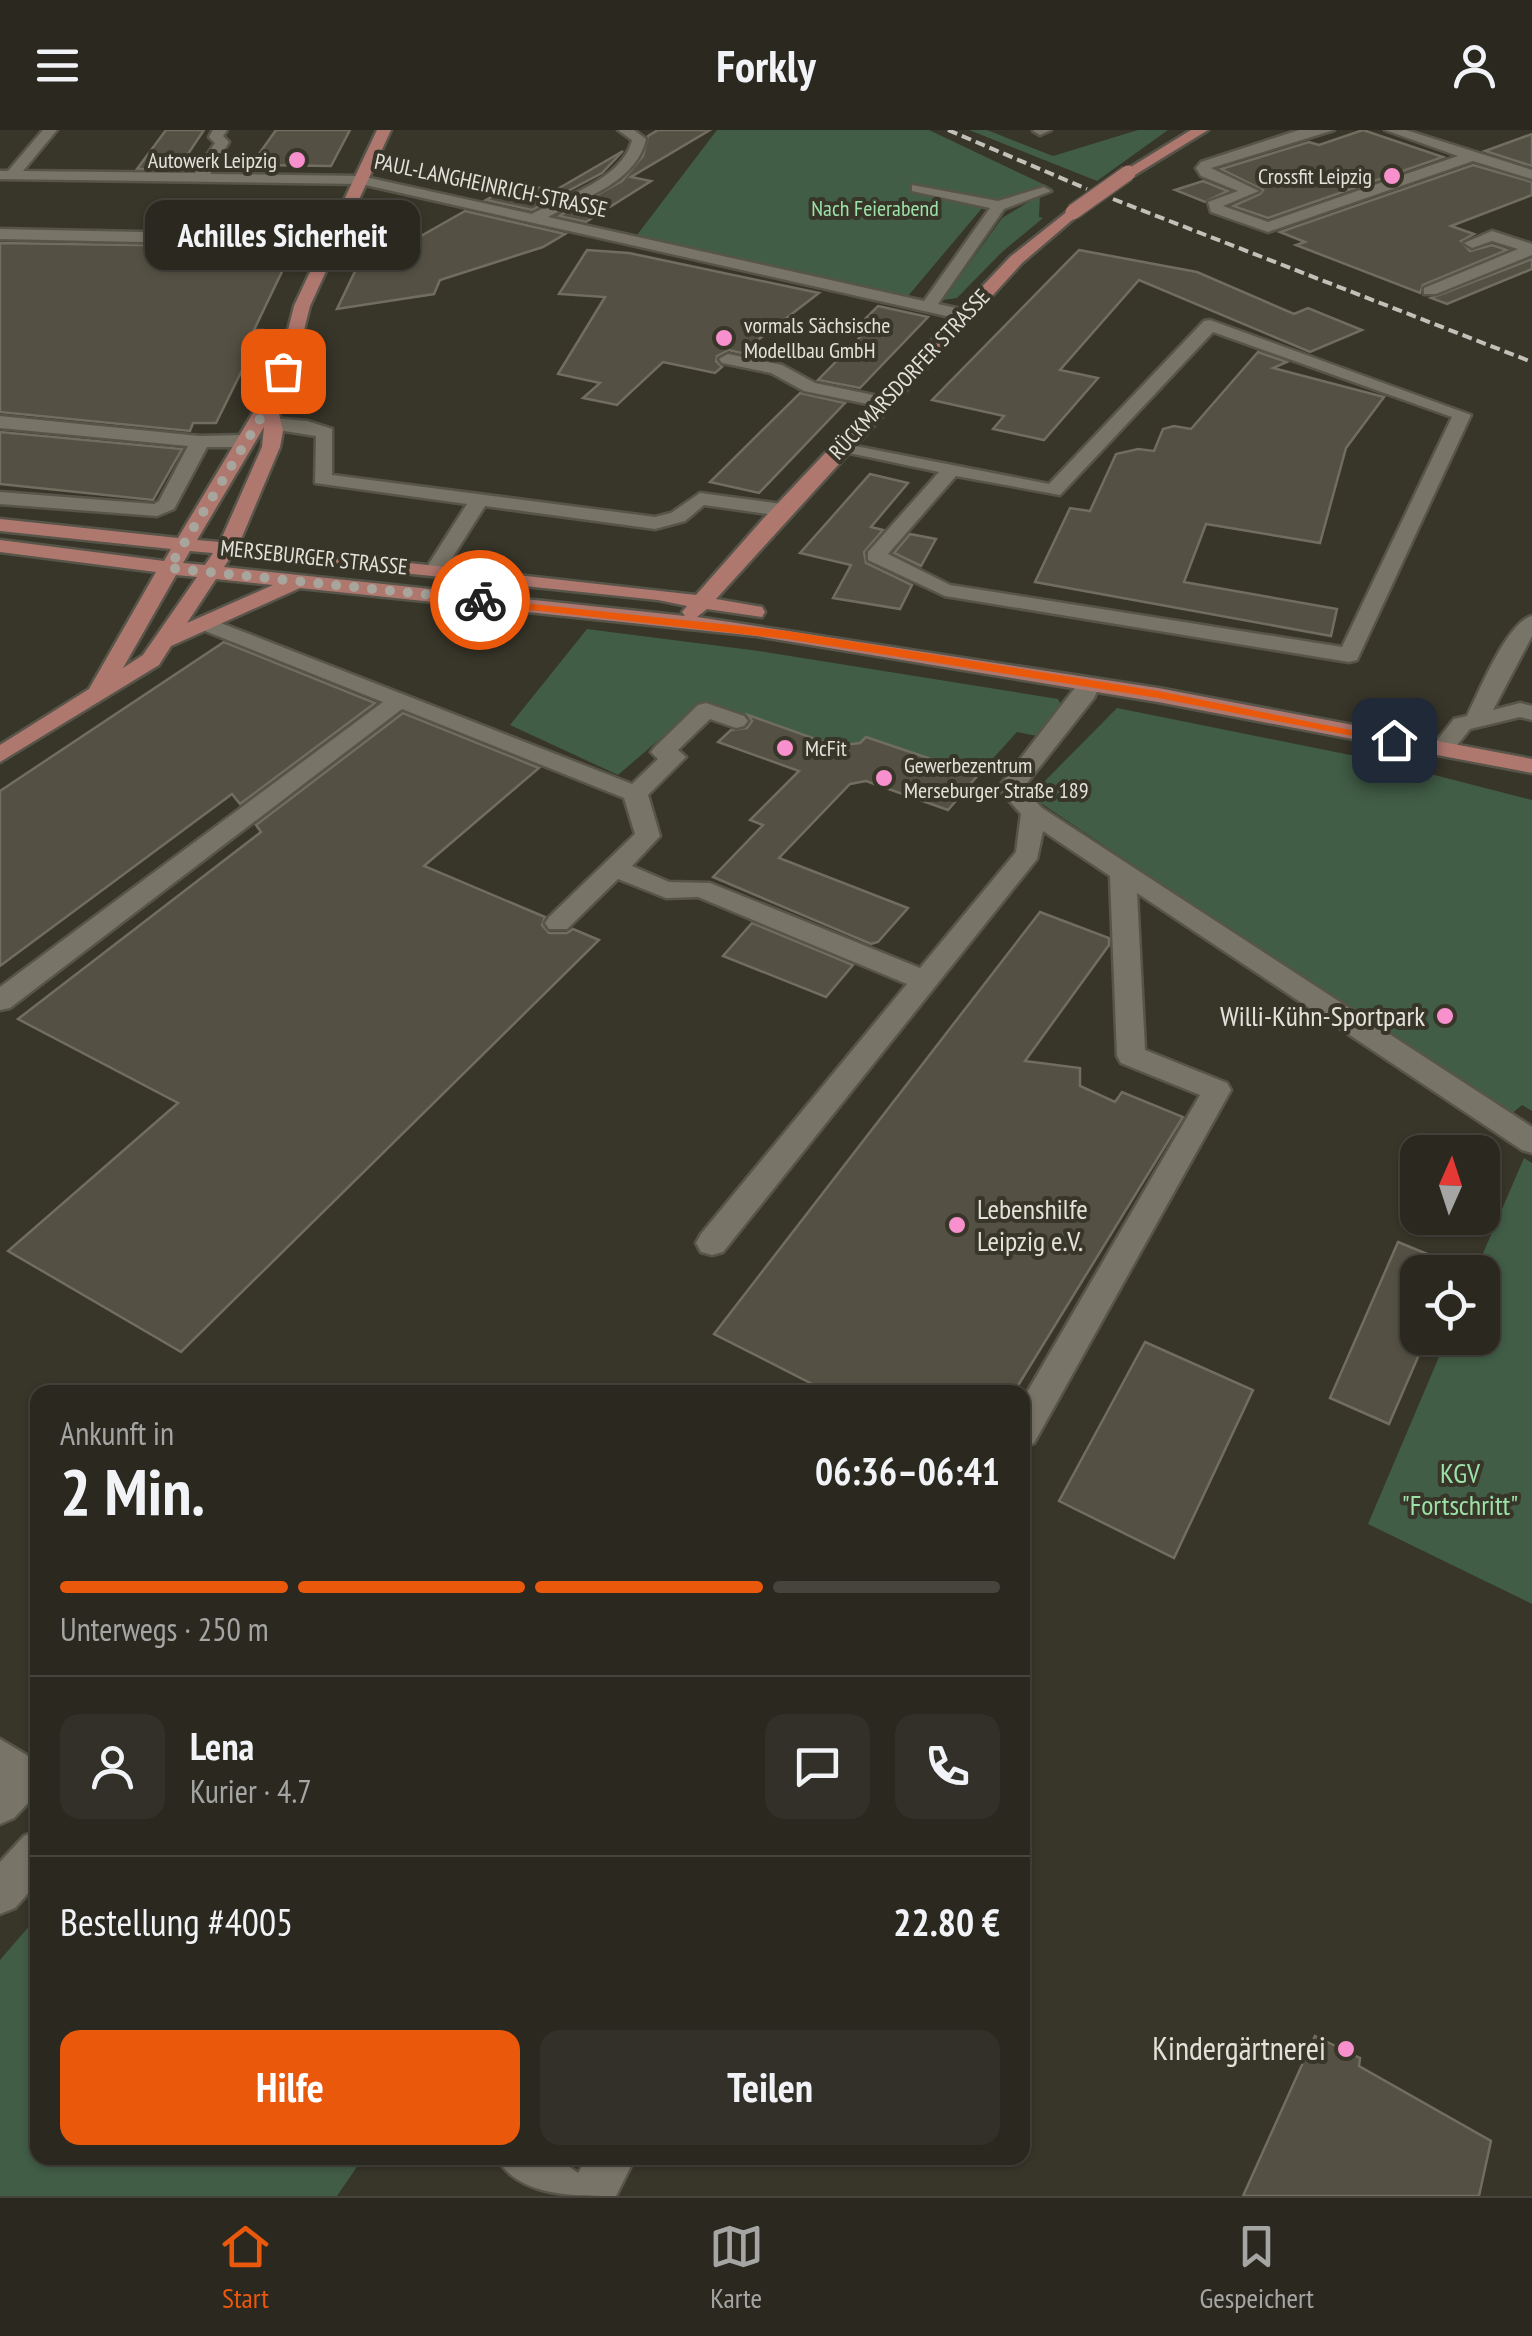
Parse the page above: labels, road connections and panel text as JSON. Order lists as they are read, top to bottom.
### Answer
{
  "streets": {
    "main road": ["RÜCKMARSDORFER STRASSE", "MERSEBURGER STRASSE"],
    "street": ["PAUL-LANGHEINRICH-STRASSE"]
  },
  "crossings": [
    ["PAUL-LANGHEINRICH-STRASSE", "RÜCKMARSDORFER STRASSE"],
    ["RÜCKMARSDORFER STRASSE", "MERSEBURGER STRASSE"]
  ],
  "parks": ["Nach Feierabend", "KGV \"Fortschritt\""],
  "places": [
    "Autowerk Leipzig",
    "Crossfit Leipzig",
    "vormals Sächsische Modellbau GmbH",
    "Achilles Sicherheit",
    "McFit",
    "Gewerbezentrum Merseburger Straße 189",
    "Willi-Kühn-Sportpark",
    "Lebenshilfe Leipzig e.V.",
    "Kindergärtnerei"
  ],
  "north": "top",
  "page": {
    "header": "Forkly",
    "bubble": "Achilles Sicherheit",
    "heading": ["2 Min.", "Ankunft in", "06:36–06:41"],
    "panel": [
      "Lena",
      "Kurier · 4.7",
      "Bestellung #4005",
      "22.80 €"
    ],
    "bar": "Unterwegs · 250 m",
    "buttons": ["Hilfe", "Teilen"],
    "tabs": ["Start", "Karte", "Gespeichert"]
  }
}
